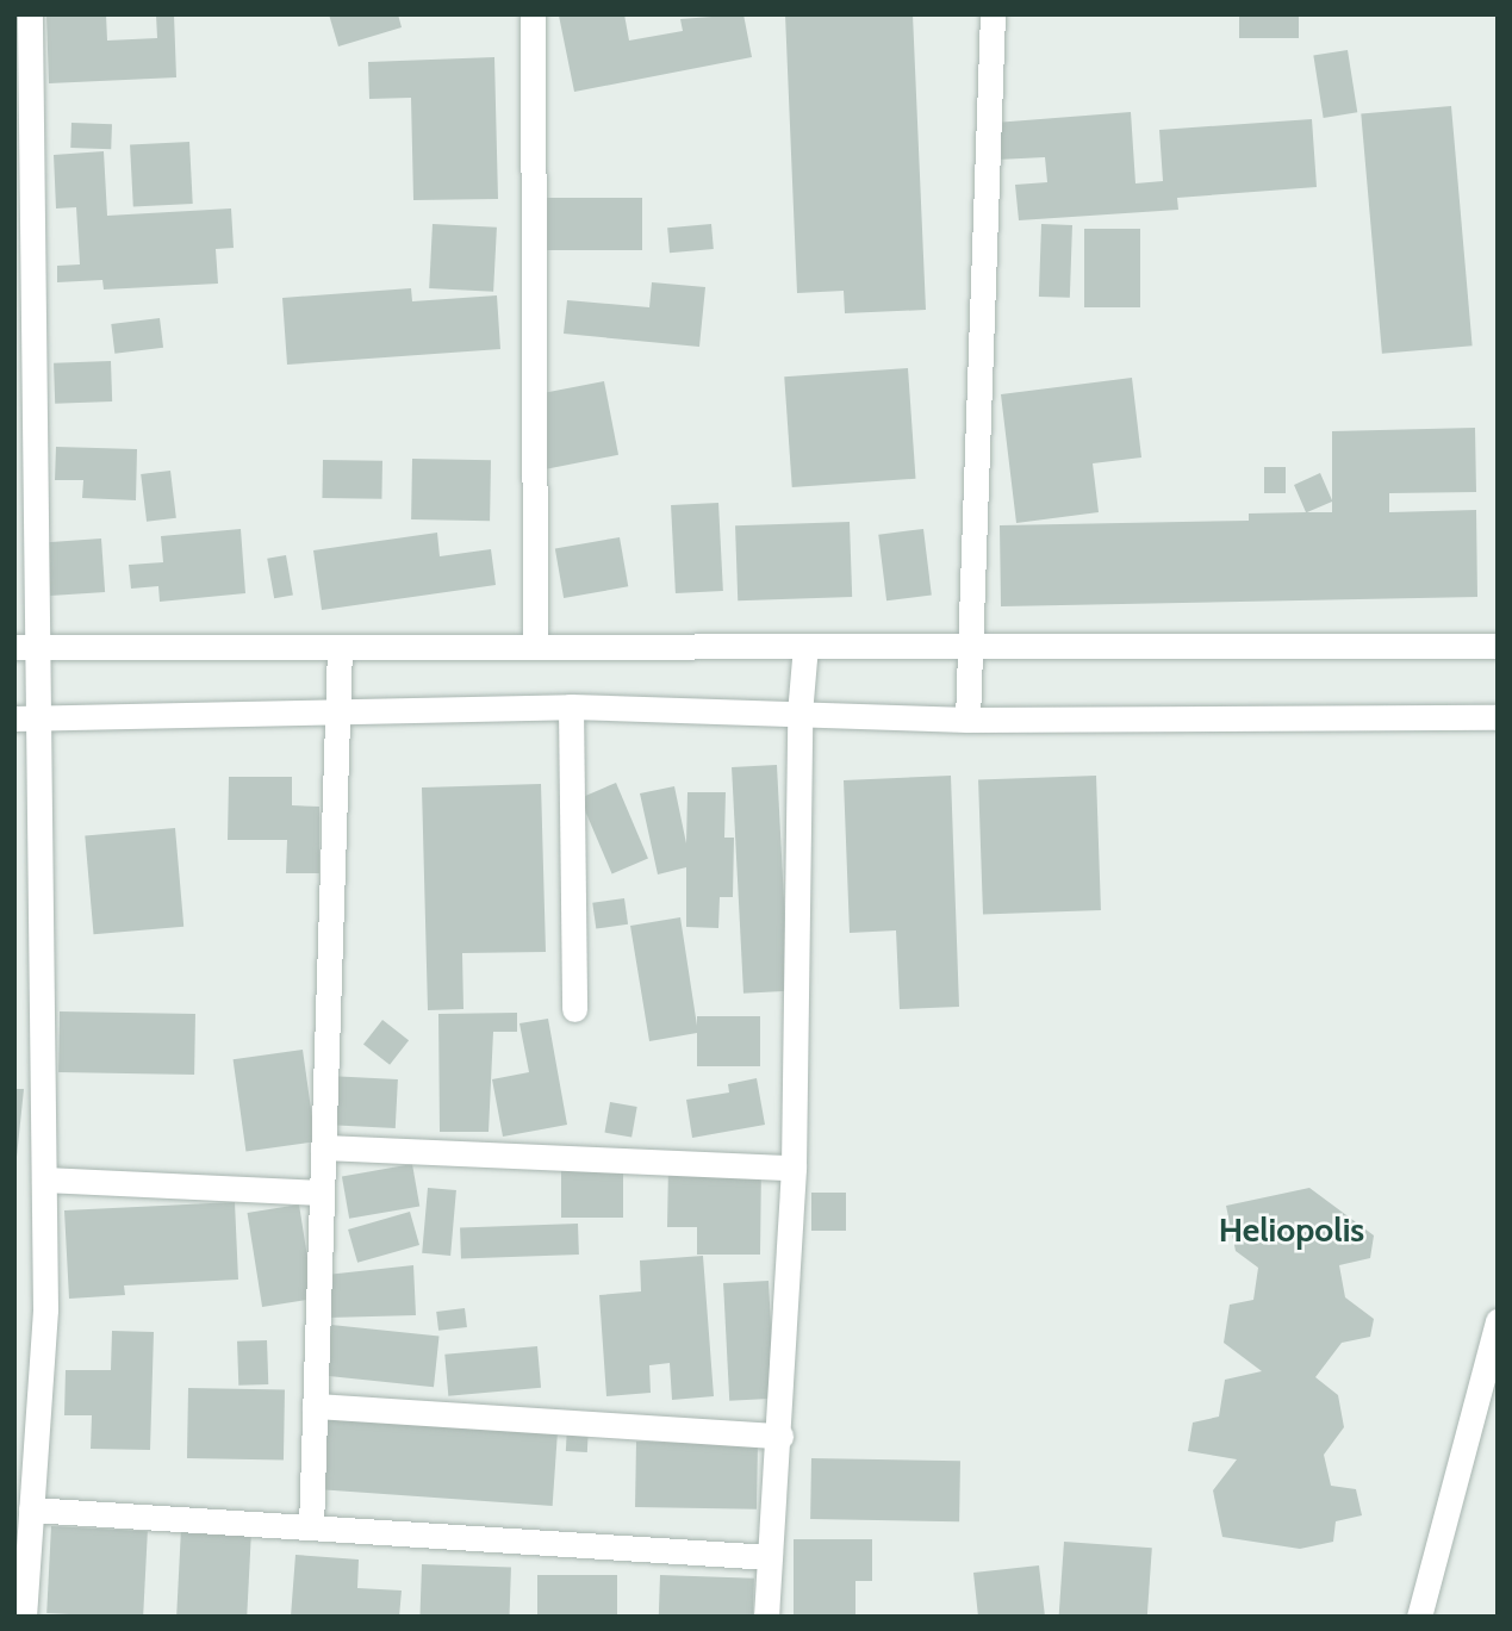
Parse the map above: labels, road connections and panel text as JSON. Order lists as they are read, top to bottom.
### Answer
{
  "districts": ["Heliopolis"]
}
